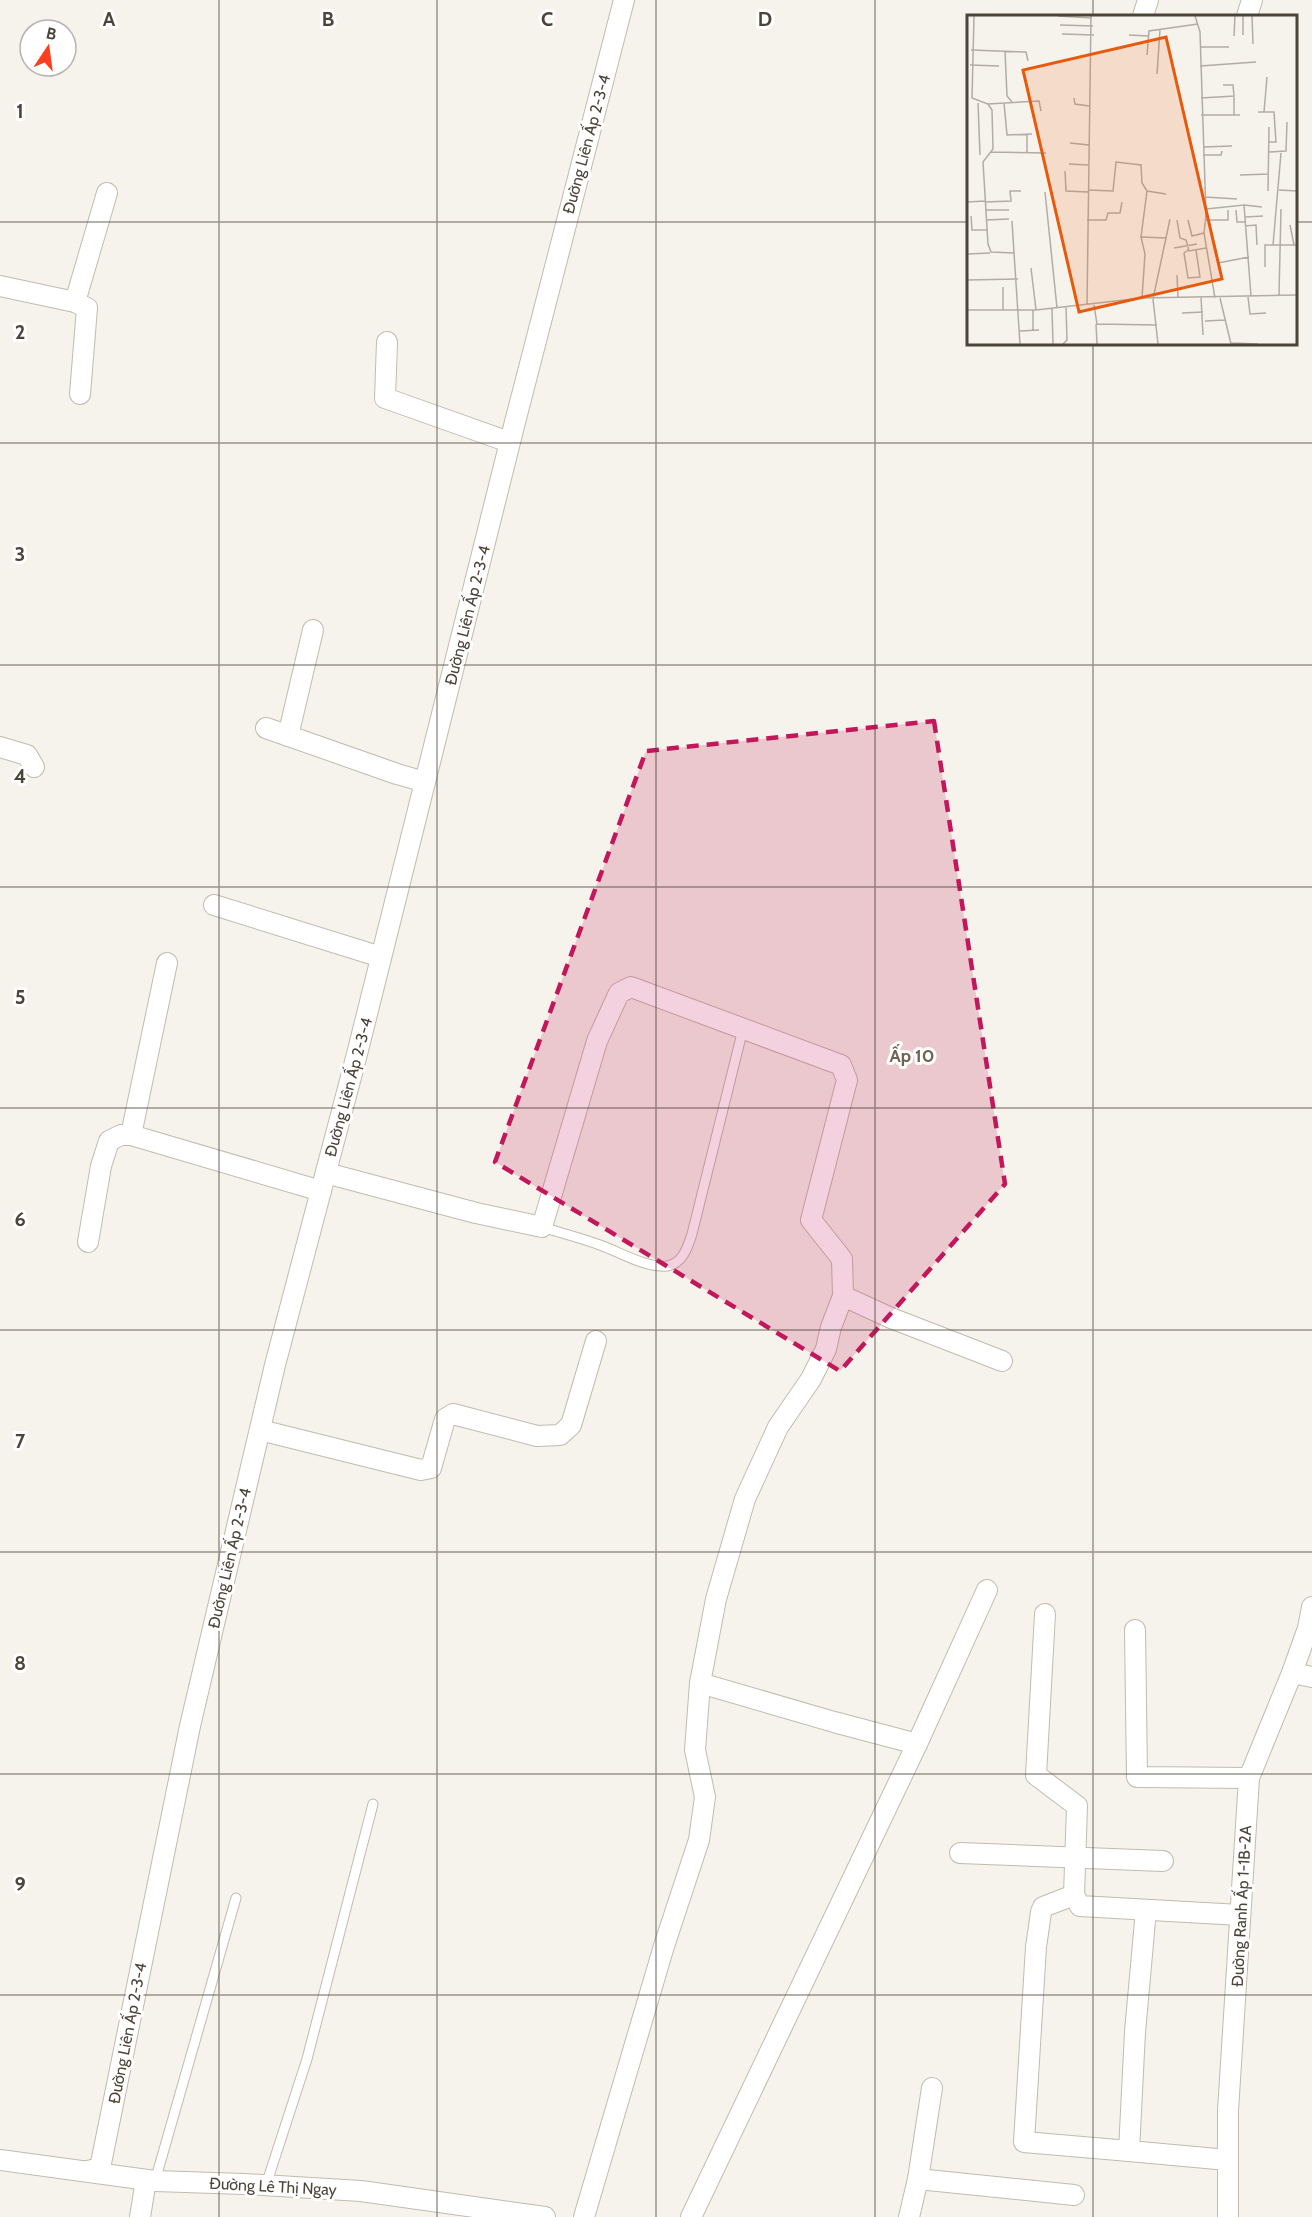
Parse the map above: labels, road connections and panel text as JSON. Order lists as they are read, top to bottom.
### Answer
{
  "streets": {
    "street": ["Đường Liên Ấp 2-3-4", "Đường Ranh Ấp 1-1B-2A", "Đường Lê Thị Ngay"]
  },
  "crossings": [
    ["Đường Liên Ấp 2-3-4", "Đường Lê Thị Ngay"]
  ],
  "districts": ["Ấp 10"],
  "north": "top",
  "grid": {
    "columns": [
      "A",
      "B",
      "C",
      "D"
    ],
    "rows": [
      "1",
      "2",
      "3",
      "4",
      "5",
      "6",
      "7",
      "8",
      "9"
    ]
  }
}
